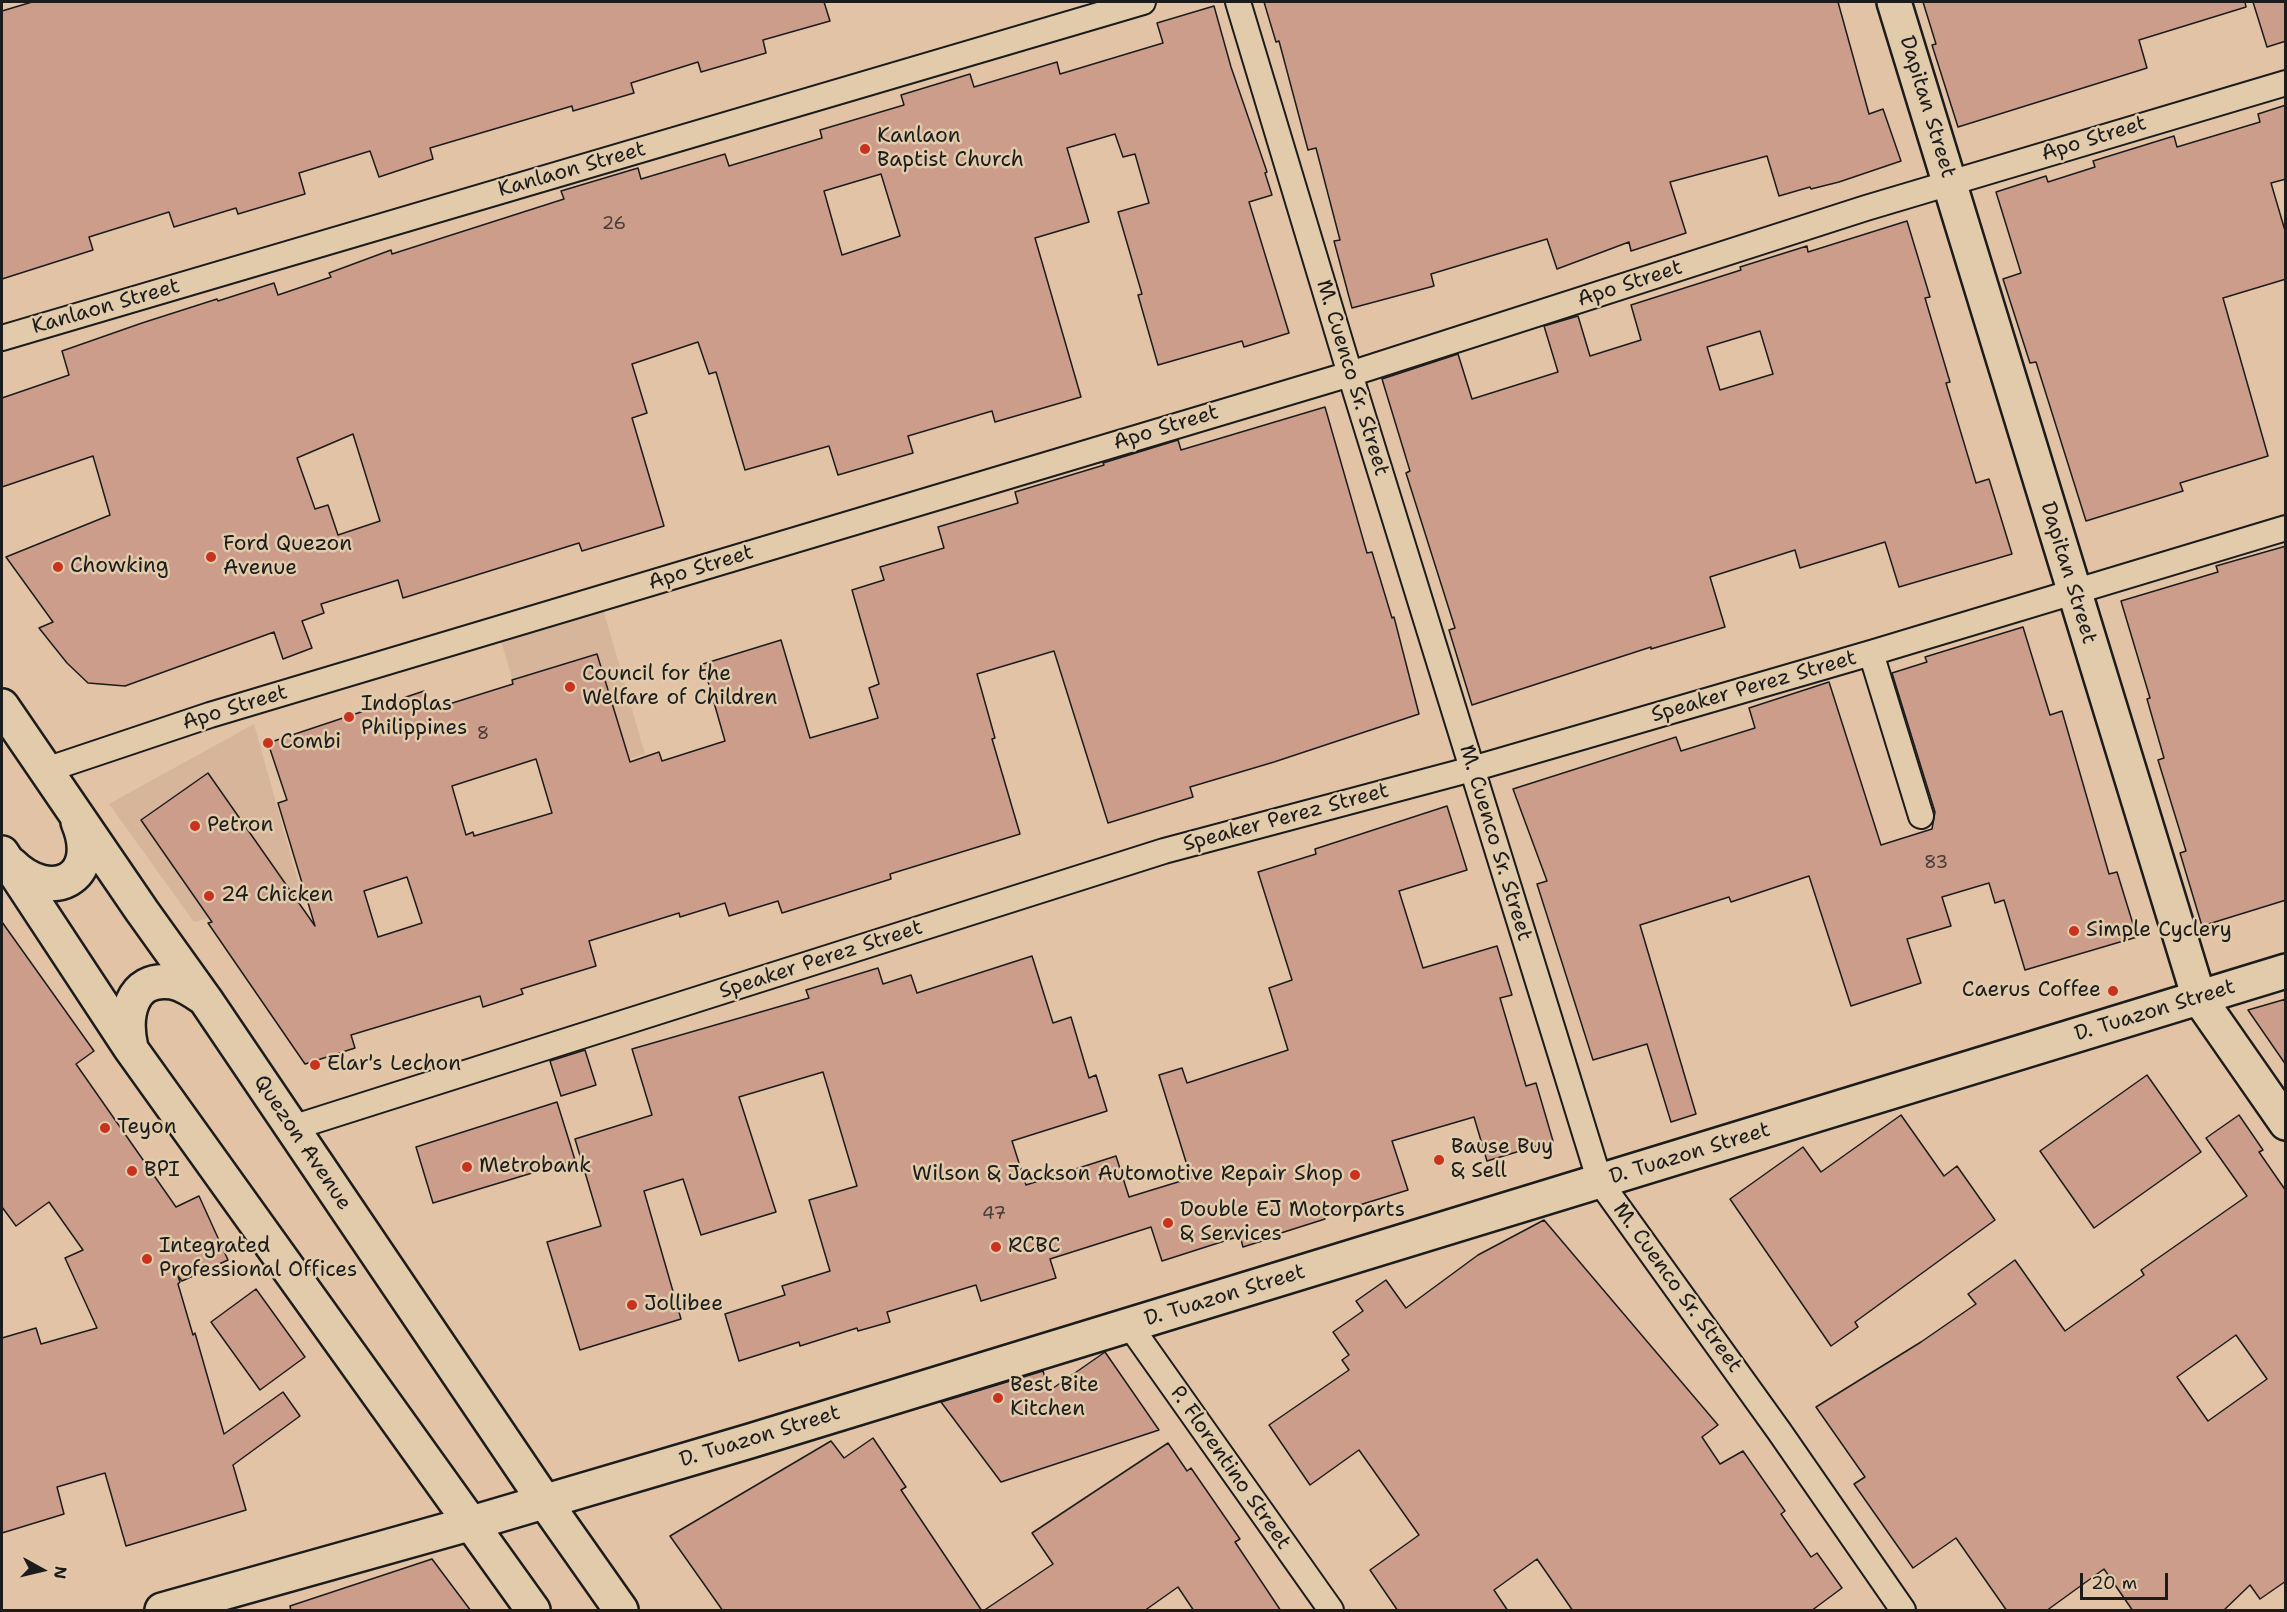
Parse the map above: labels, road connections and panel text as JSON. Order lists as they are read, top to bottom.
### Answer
{
  "streets": {
    "street": [
      "Dapitan Street",
      "Apo Street",
      "Kanlaon Street",
      "M. Cuenco Sr. Street",
      "Speaker Perez Street",
      "D. Tuazon Street",
      "Quezon Avenue",
      "P. Florentino Street"
    ]
  },
  "crossings": [
    ["Dapitan Street", "Apo Street"],
    ["Dapitan Street", "Speaker Perez Street"],
    ["Dapitan Street", "D. Tuazon Street"],
    ["Apo Street", "M. Cuenco Sr. Street"],
    ["Apo Street", "Quezon Avenue"],
    ["M. Cuenco Sr. Street", "Speaker Perez Street"],
    ["M. Cuenco Sr. Street", "D. Tuazon Street"],
    ["Speaker Perez Street", "Quezon Avenue"],
    ["D. Tuazon Street", "Quezon Avenue"],
    ["D. Tuazon Street", "P. Florentino Street"]
  ],
  "places": [
    "Kanlaon Baptist Church",
    "Ford Quezon Avenue",
    "Chowking",
    "Council for the Welfare of Children",
    "Indoplas Philippines",
    "Combi",
    "Petron",
    "24 Chicken",
    "Simple Cyclery",
    "Caerus Coffee",
    "Elar's Lechon",
    "Teyon",
    "Bause Buy & Sell",
    "Metrobank",
    "BPI",
    "Wilson & Jackson Automotive Repair Shop",
    "Double EJ Motorparts & Services",
    "RCBC",
    "Integrated Professional Offices",
    "Jollibee",
    "Best Bite Kitchen"
  ],
  "house_numbers": [
    "26",
    "8",
    "83",
    "47"
  ],
  "scale_bar": "20 m",
  "north": "right"
}
